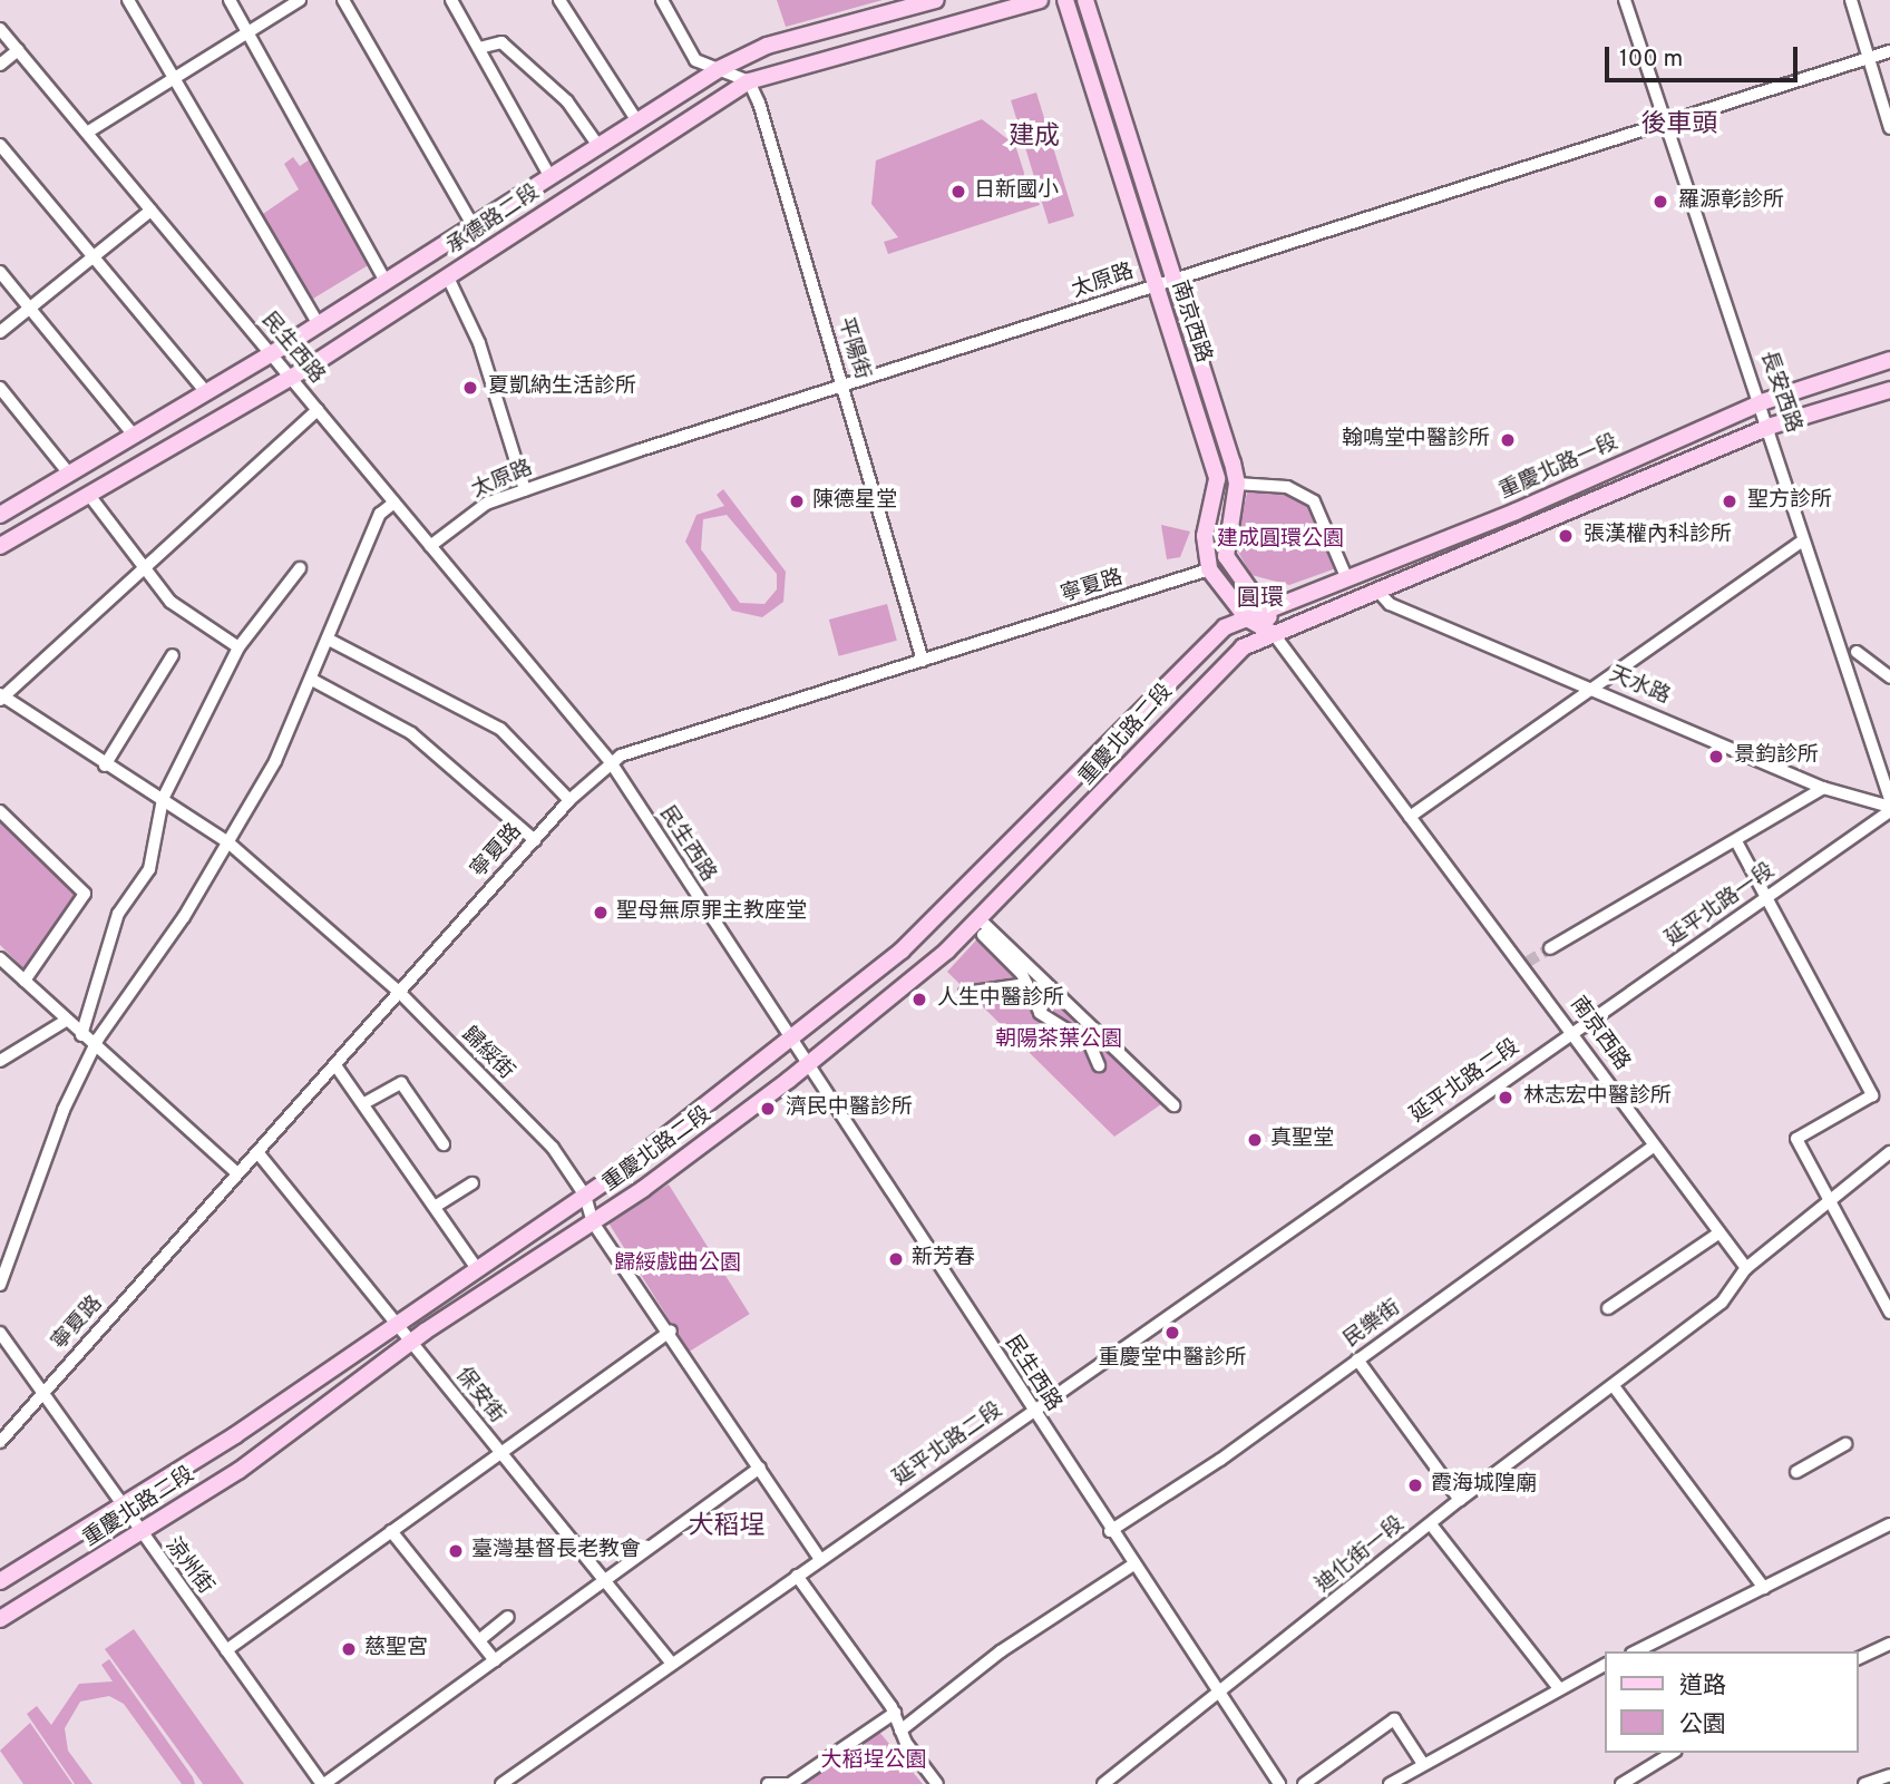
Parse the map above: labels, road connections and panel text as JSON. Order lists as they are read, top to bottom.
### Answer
{
  "streets": {
    "main road": [
      "承德路二段",
      "南京西路",
      "重慶北路一段",
      "重慶北路二段"
    ],
    "street": [
      "太原路",
      "民生西路",
      "平陽街",
      "長安西路",
      "寧夏路",
      "天水路",
      "延平北路一段",
      "歸綏街",
      "延平北路二段",
      "民樂街",
      "保安街",
      "迪化街一段",
      "涼州街"
    ]
  },
  "crossings": [
    ["承德路二段", "民生西路"],
    ["承德路二段", "平陽街"],
    ["太原路", "南京西路"],
    ["太原路", "民生西路"],
    ["太原路", "平陽街"],
    ["太原路", "長安西路"],
    ["南京西路", "重慶北路一段"],
    ["南京西路", "寧夏路"],
    ["南京西路", "重慶北路二段"],
    ["南京西路", "延平北路一段"],
    ["南京西路", "延平北路二段"],
    ["南京西路", "民樂街"],
    ["南京西路", "迪化街一段"],
    ["民生西路", "寧夏路"],
    ["民生西路", "重慶北路二段"],
    ["民生西路", "延平北路二段"],
    ["民生西路", "民樂街"],
    ["民生西路", "迪化街一段"],
    ["平陽街", "寧夏路"],
    ["長安西路", "重慶北路一段"],
    ["重慶北路一段", "天水路"],
    ["重慶北路一段", "重慶北路二段"],
    ["寧夏路", "歸綏街"],
    ["寧夏路", "保安街"],
    ["寧夏路", "涼州街"],
    ["天水路", "延平北路一段"],
    ["重慶北路二段", "歸綏街"],
    ["重慶北路二段", "保安街"],
    ["重慶北路二段", "涼州街"],
    ["延平北路一段", "延平北路二段"],
    ["歸綏街", "延平北路二段"],
    ["延平北路二段", "保安街"]
  ],
  "districts": [
    "後車頭",
    "建成",
    "圓環",
    "大稻埕"
  ],
  "parks": [
    "建成圓環公園",
    "朝陽茶葉公園",
    "歸綏戲曲公園",
    "大稻埕公園"
  ],
  "places": [
    "日新國小",
    "羅源彰診所",
    "夏凱納生活診所",
    "翰鳴堂中醫診所",
    "陳德星堂",
    "聖方診所",
    "張漢權內科診所",
    "景鈞診所",
    "聖母無原罪主教座堂",
    "人生中醫診所",
    "林志宏中醫診所",
    "濟民中醫診所",
    "真聖堂",
    "新芳春",
    "重慶堂中醫診所",
    "霞海城隍廟",
    "臺灣基督長老教會",
    "慈聖宮"
  ],
  "legend": ["道路", "公園"],
  "scale_bar": "100 m"
}
